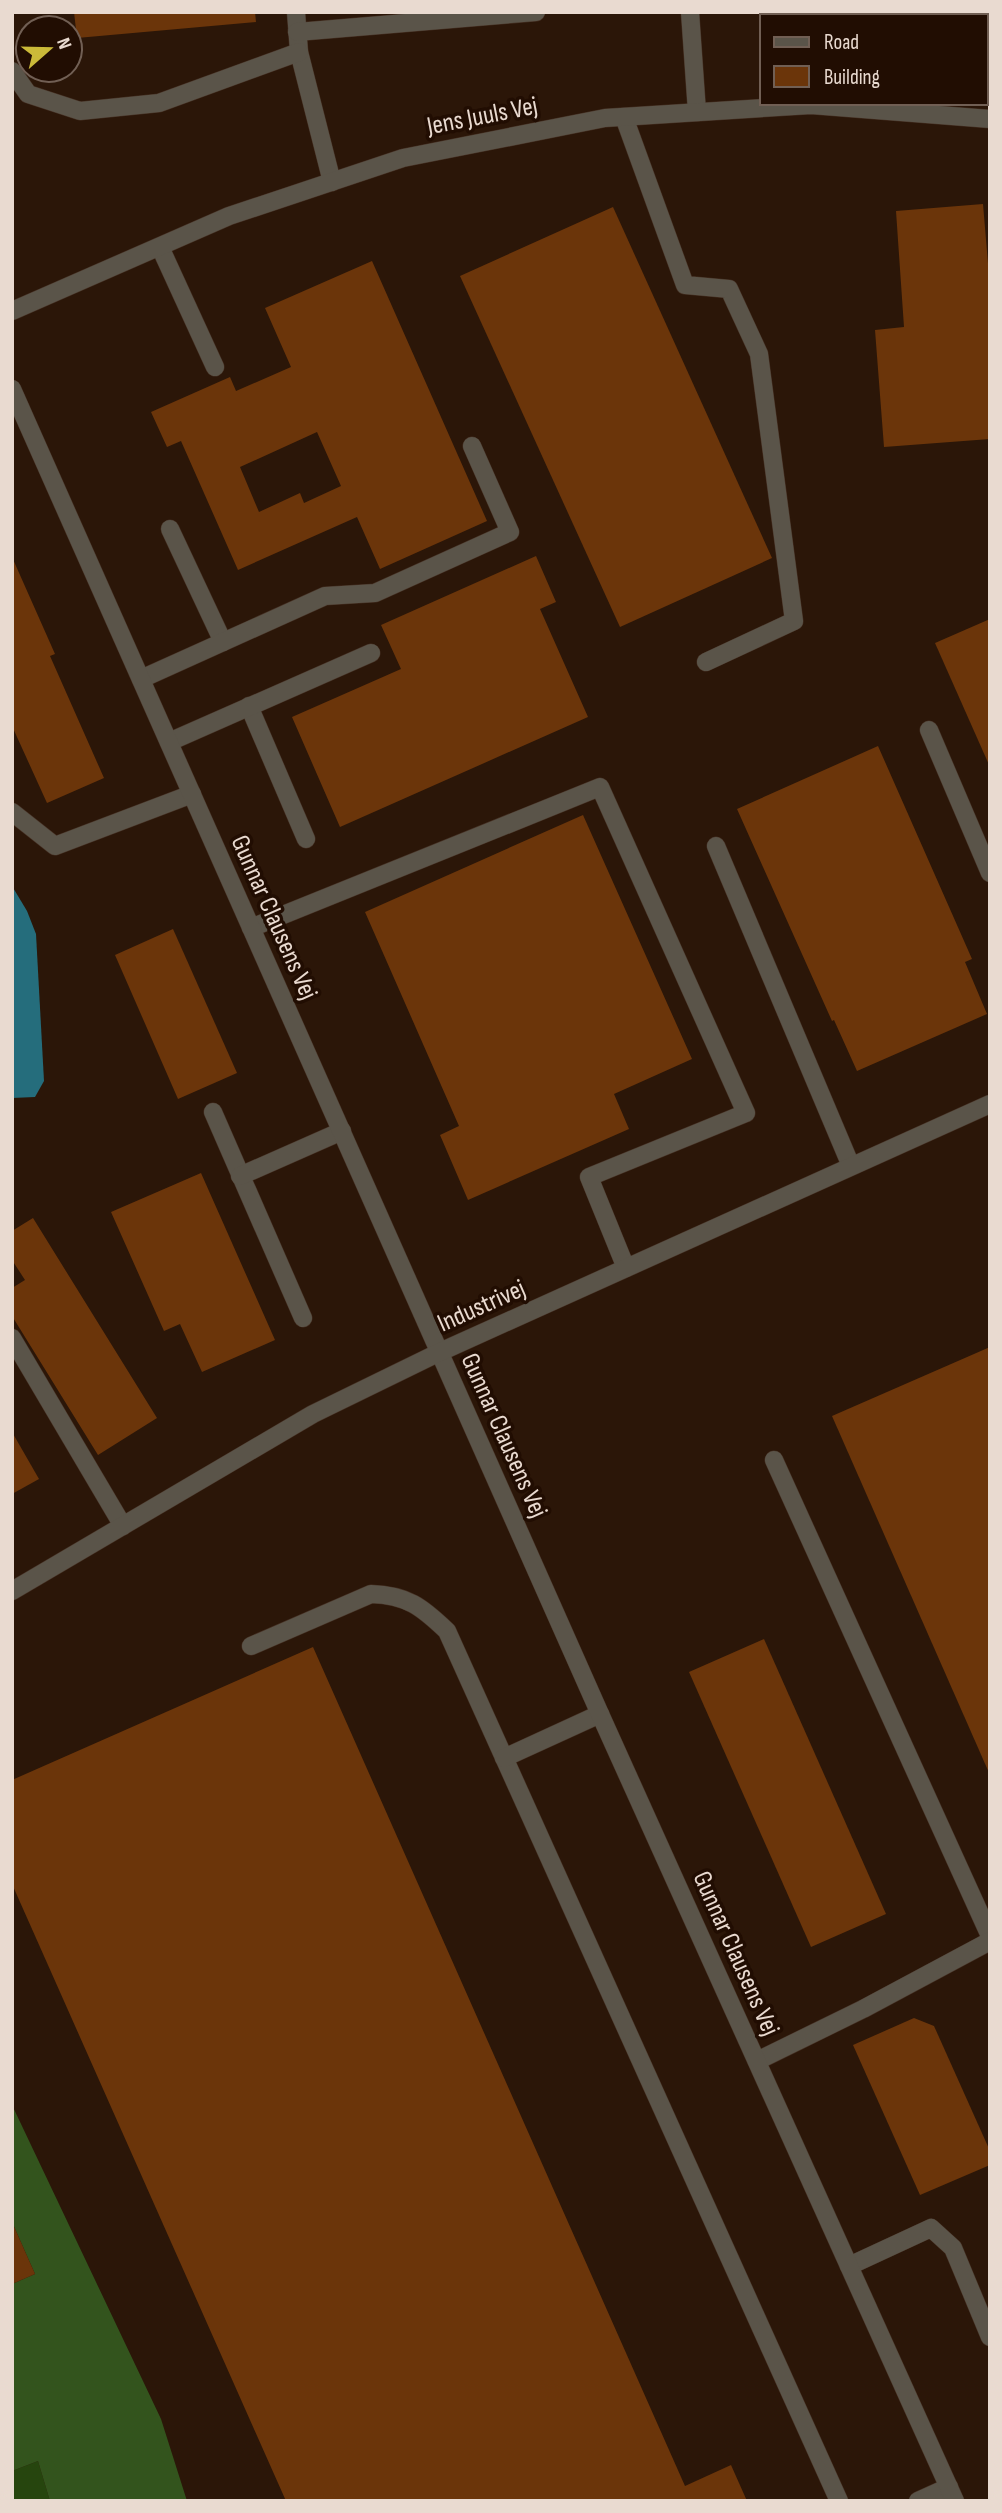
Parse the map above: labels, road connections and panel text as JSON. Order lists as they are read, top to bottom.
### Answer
{
  "streets": {
    "street": ["Jens Juuls Vej", "Gunnar Clausens Vej", "Industrivej"]
  },
  "crossings": [
    ["Gunnar Clausens Vej", "Industrivej"]
  ],
  "legend": ["Road", "Building"],
  "north": "right"
}
